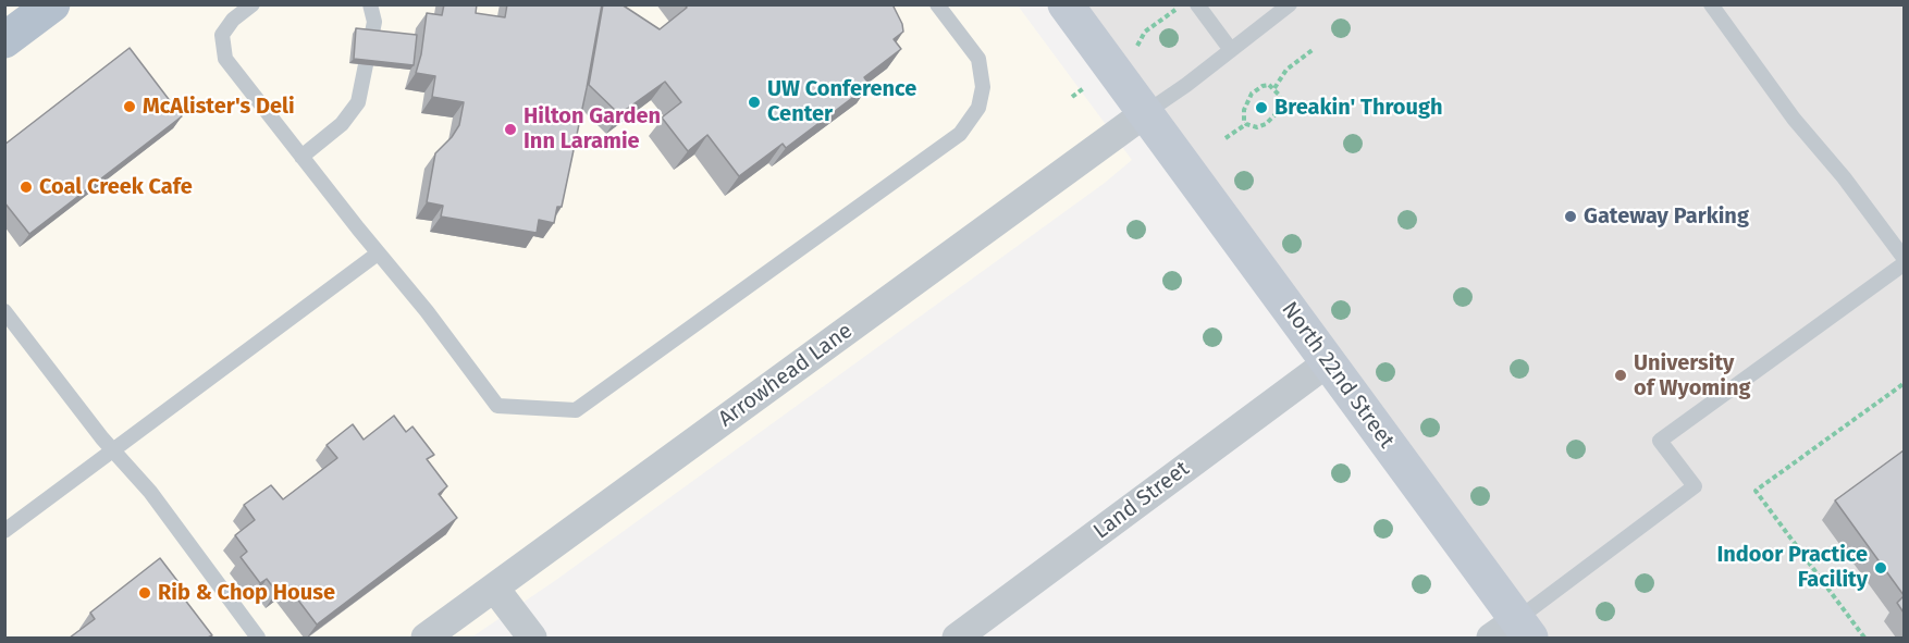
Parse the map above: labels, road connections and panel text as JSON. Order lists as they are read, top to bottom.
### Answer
{
  "streets": {
    "street": ["Arrowhead Lane", "North 22nd Street", "Land Street"]
  },
  "crossings": [
    ["Arrowhead Lane", "North 22nd Street"],
    ["North 22nd Street", "Land Street"]
  ],
  "places": [
    "UW Conference Center",
    "McAlister's Deli",
    "Breakin' Through",
    "Hilton Garden Inn Laramie",
    "Coal Creek Cafe",
    "Gateway Parking",
    "University of Wyoming",
    "Indoor Practice Facility",
    "Rib & Chop House"
  ]
}
